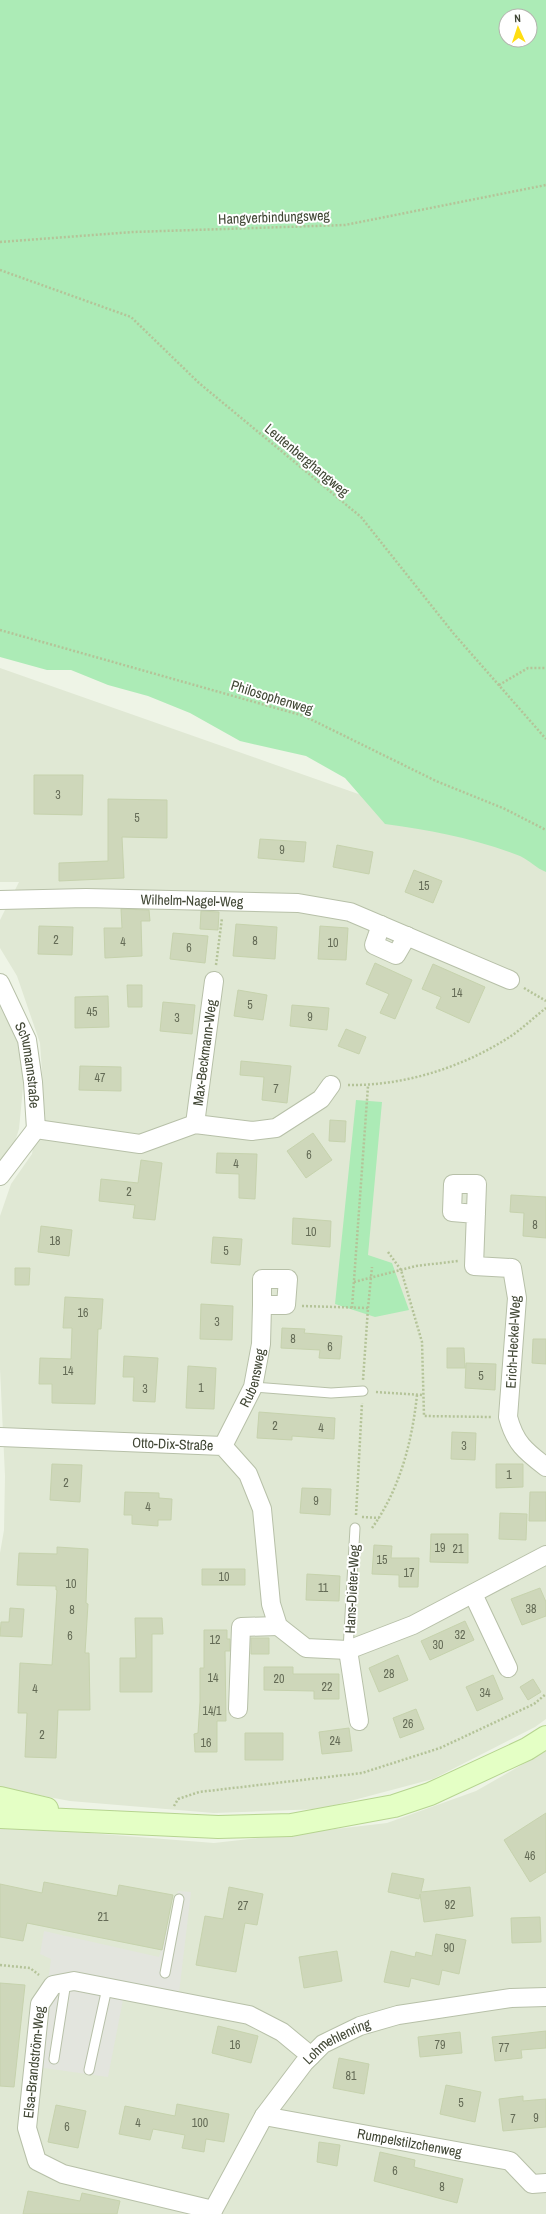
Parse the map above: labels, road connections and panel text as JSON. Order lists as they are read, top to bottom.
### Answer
{
  "streets": {
    "street": [
      "Wilhelm-Nagel-Weg",
      "Max-Beckmann-Weg",
      "Schumannstraße",
      "Erich-Heckel-Weg",
      "Rubensweg",
      "Otto-Dix-Straße",
      "Lohmehlenring",
      "Elsa-Brandström-Weg",
      "Rumpelstilzchenweg"
    ],
    "lane": ["Hans-Dieter-Weg"],
    "path": ["Hangverbindungsweg", "Leutenberghangweg", "Philosophenweg"]
  },
  "crossings": [
    ["Max-Beckmann-Weg", "Schumannstraße"],
    ["Rubensweg", "Otto-Dix-Straße"],
    ["Lohmehlenring", "Elsa-Brandström-Weg"],
    ["Lohmehlenring", "Rumpelstilzchenweg"]
  ],
  "house_numbers": [
    "3",
    "5",
    "9",
    "15",
    "2",
    "8",
    "4",
    "10",
    "6",
    "14",
    "5",
    "45",
    "9",
    "3",
    "47",
    "7",
    "6",
    "4",
    "2",
    "8",
    "10",
    "18",
    "5",
    "16",
    "3",
    "8",
    "6",
    "14",
    "5",
    "1",
    "3",
    "2",
    "4",
    "3",
    "1",
    "2",
    "9",
    "4",
    "19",
    "21",
    "15",
    "17",
    "10",
    "10",
    "11",
    "38",
    "8",
    "32",
    "6",
    "12",
    "30",
    "28",
    "14",
    "20",
    "22",
    "4",
    "34",
    "14/1",
    "26",
    "2",
    "24",
    "16",
    "46",
    "92",
    "27",
    "21",
    "90",
    "16",
    "79",
    "77",
    "81",
    "5",
    "9",
    "7",
    "4",
    "100",
    "6",
    "6",
    "8"
  ],
  "north": "top"
}
